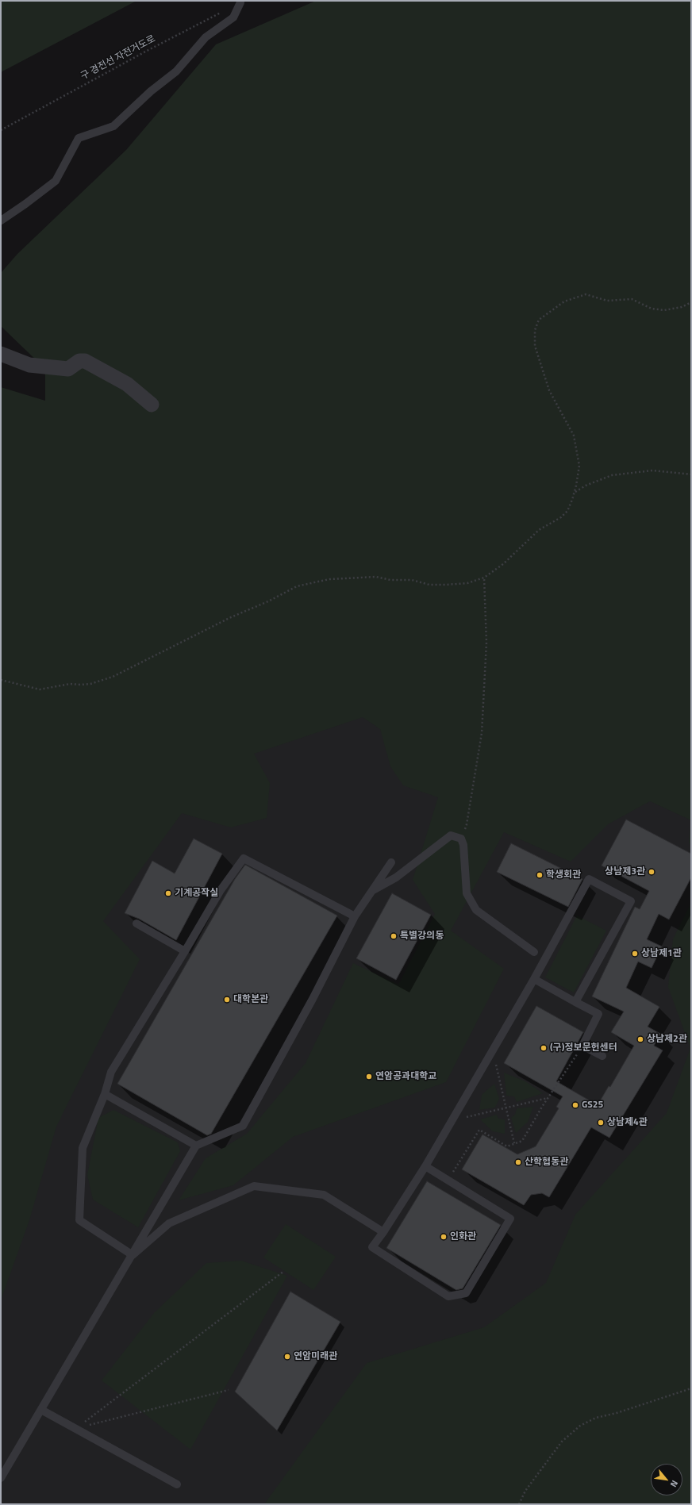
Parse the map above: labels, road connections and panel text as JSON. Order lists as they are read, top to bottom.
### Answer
{
  "streets": {
    "path": ["구 경전선 자전거도로"]
  },
  "places": [
    "상남제3관",
    "학생회관",
    "기계공작실",
    "특별강의동",
    "상남제1관",
    "대학본관",
    "상남제2관",
    "(구)정보문헌센터",
    "연암공과대학교",
    "GS25",
    "상남제4관",
    "산학협동관",
    "인화관",
    "연암미래관"
  ],
  "north": "bottom right"
}
